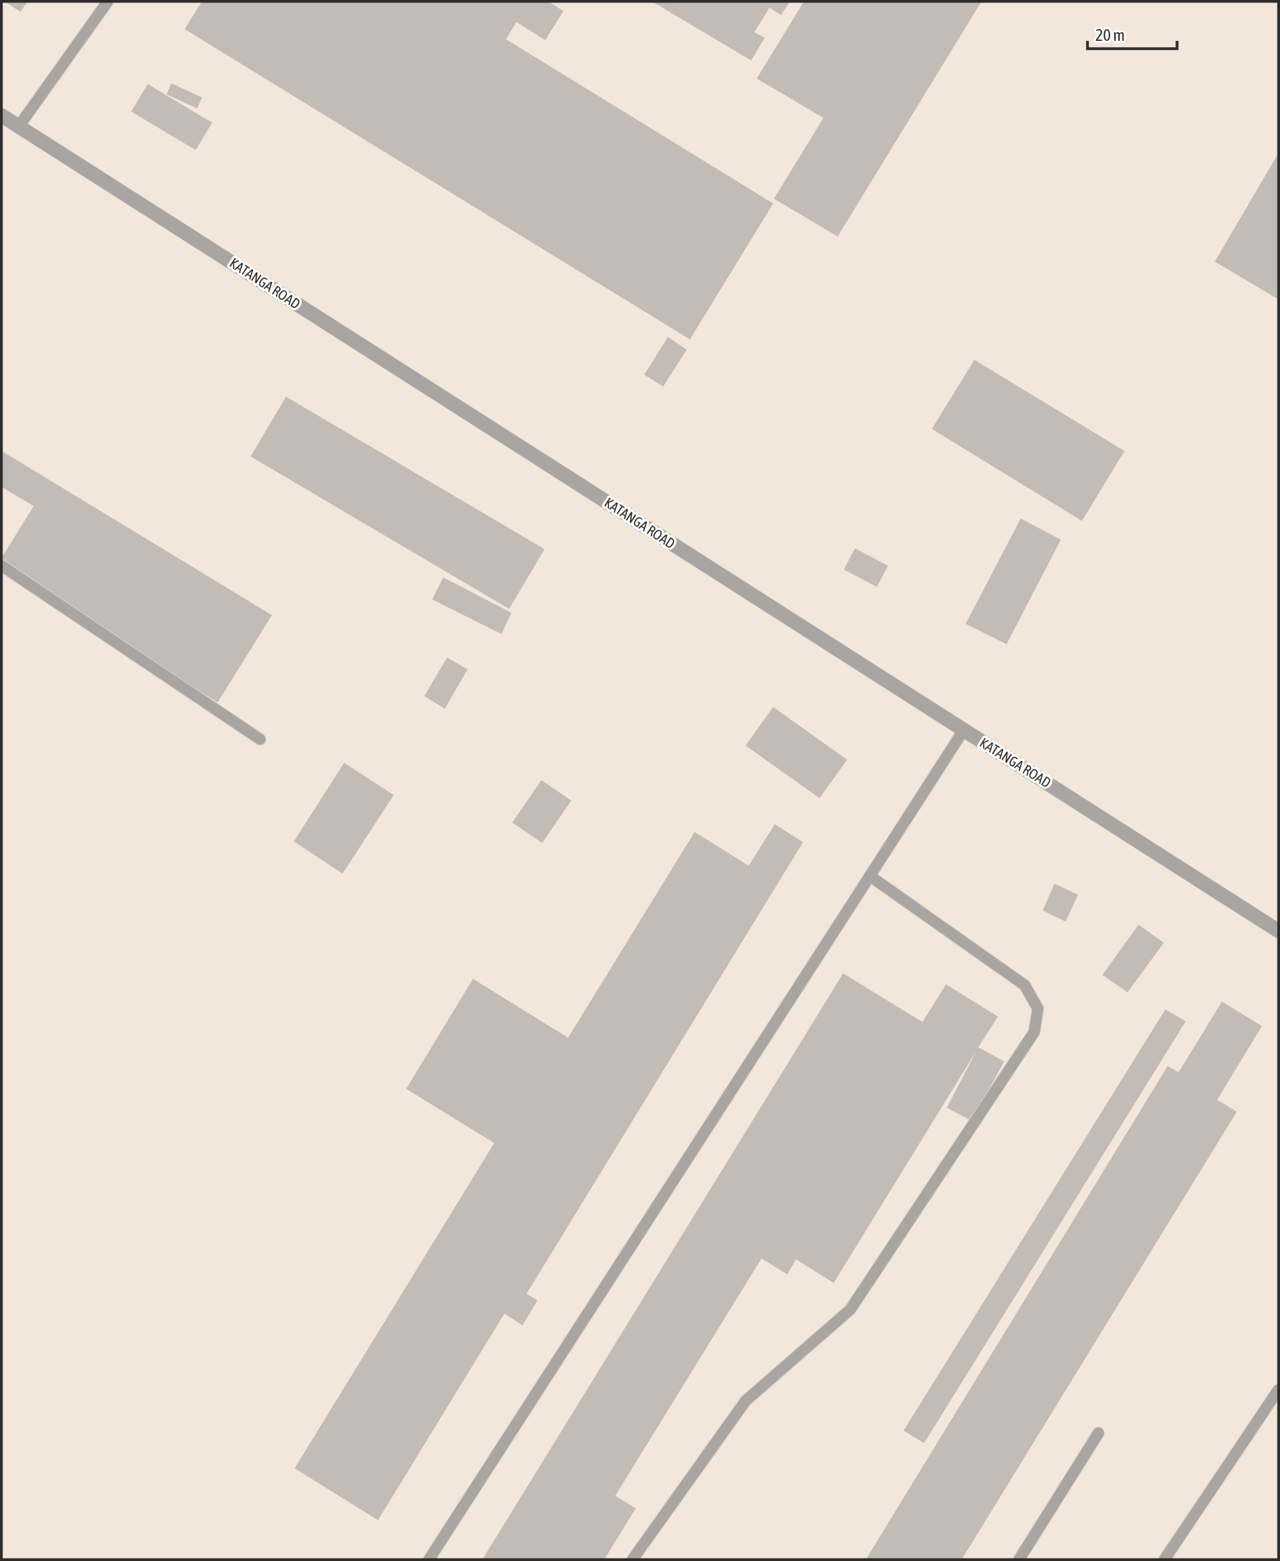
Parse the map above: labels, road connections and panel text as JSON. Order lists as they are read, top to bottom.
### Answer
{
  "streets": {
    "street": ["KATANGA ROAD"]
  },
  "scale_bar": "20 m"
}
